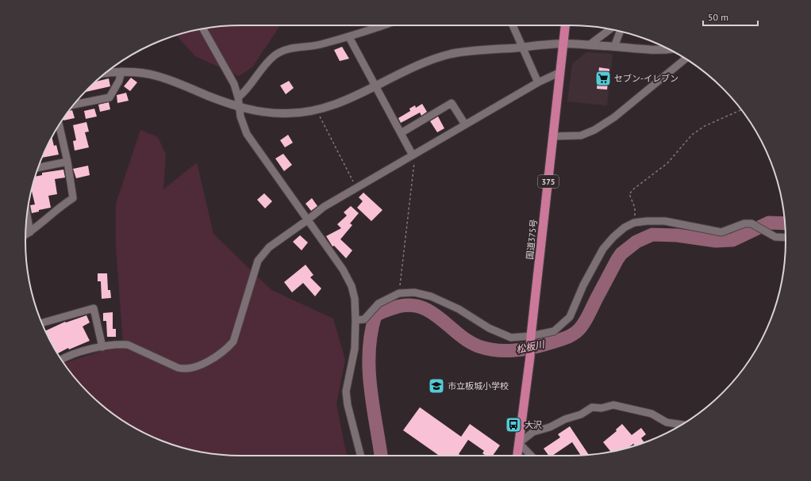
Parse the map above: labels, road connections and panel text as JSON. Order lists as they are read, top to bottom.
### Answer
{
  "streets": {
    "highway": ["375", "国道375号"]
  },
  "water": ["松板川"],
  "places": {
    "supermarket": ["セブン-イレブン"],
    "school or university": ["市立板城小学校"],
    "bus stop": ["大沢"]
  },
  "scale_bar": "50 m"
}
